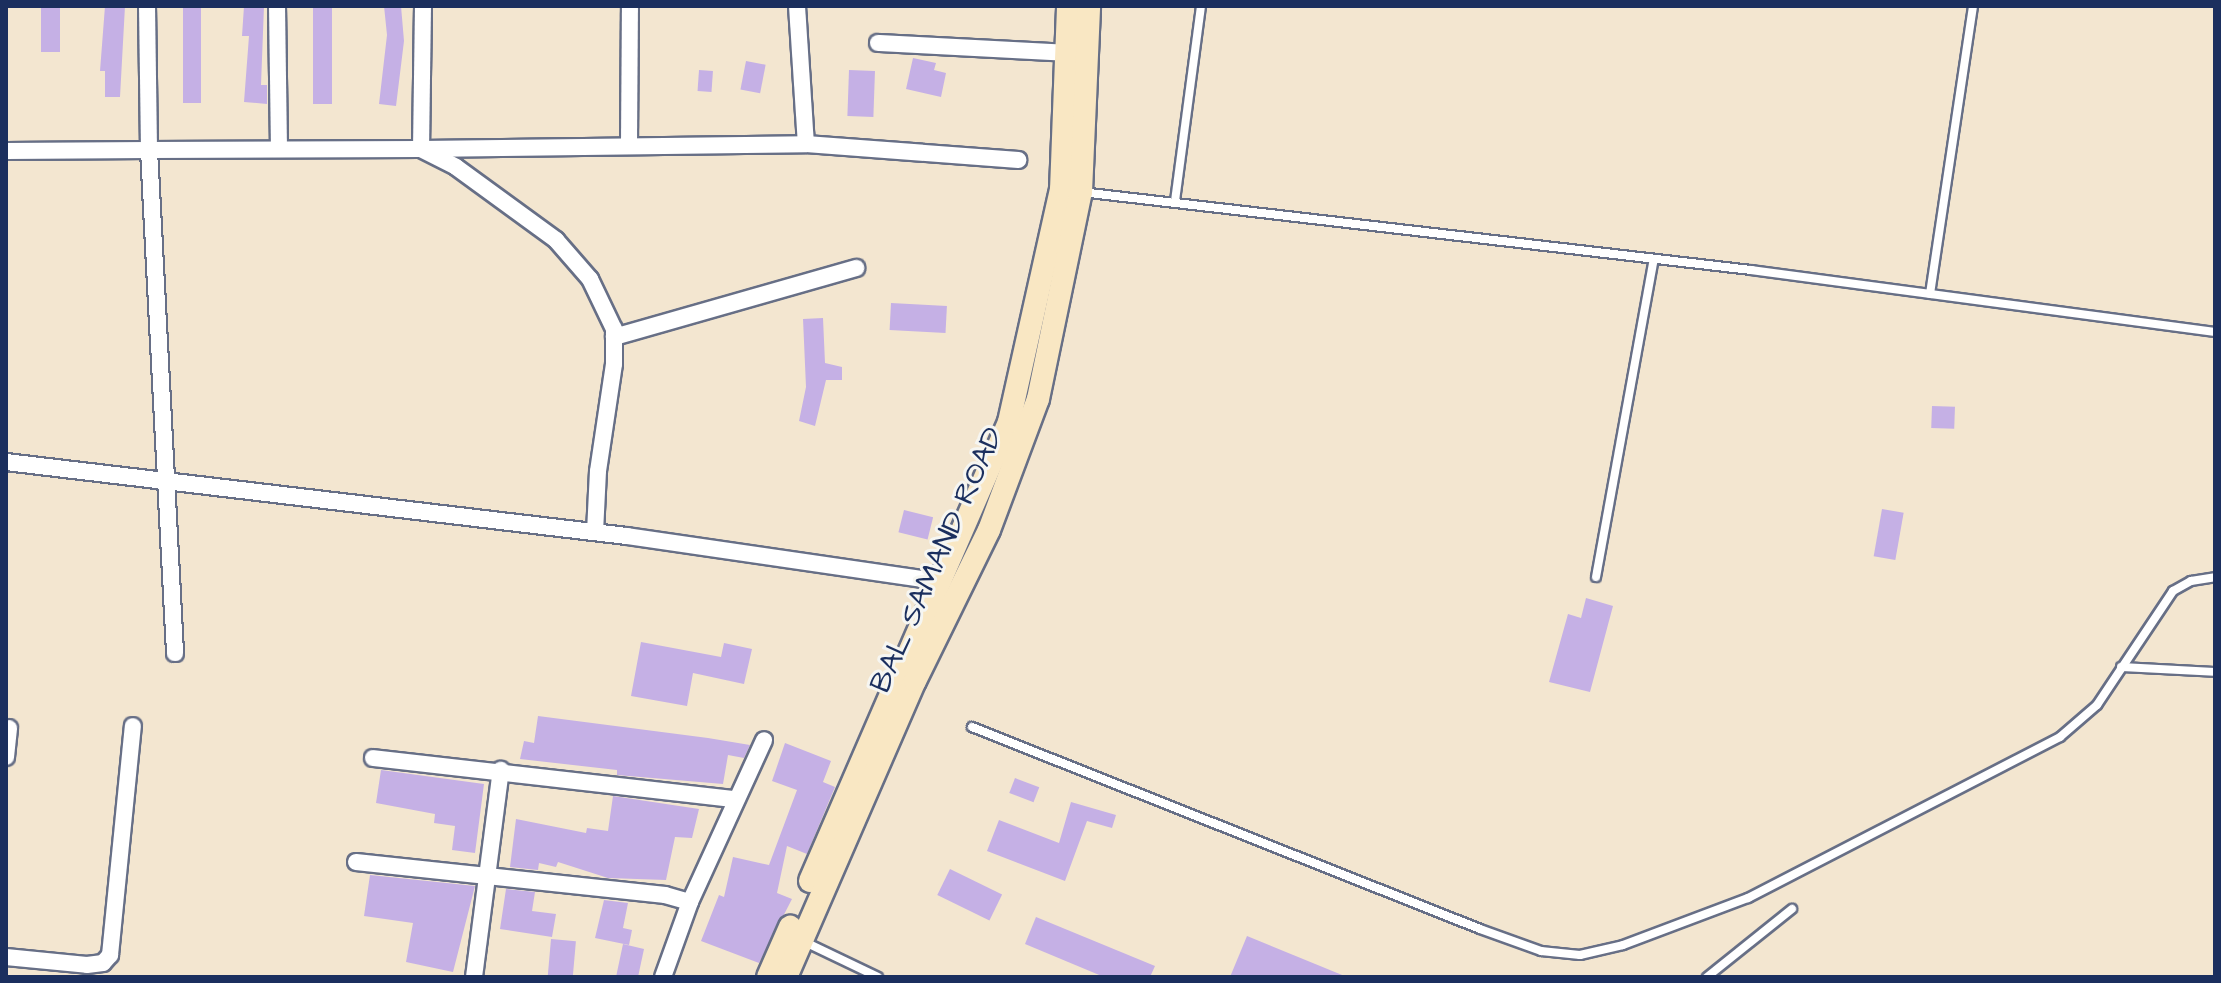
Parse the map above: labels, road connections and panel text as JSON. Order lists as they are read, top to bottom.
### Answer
{
  "streets": {
    "main road": ["BAL SAMAND ROAD"]
  }
}
